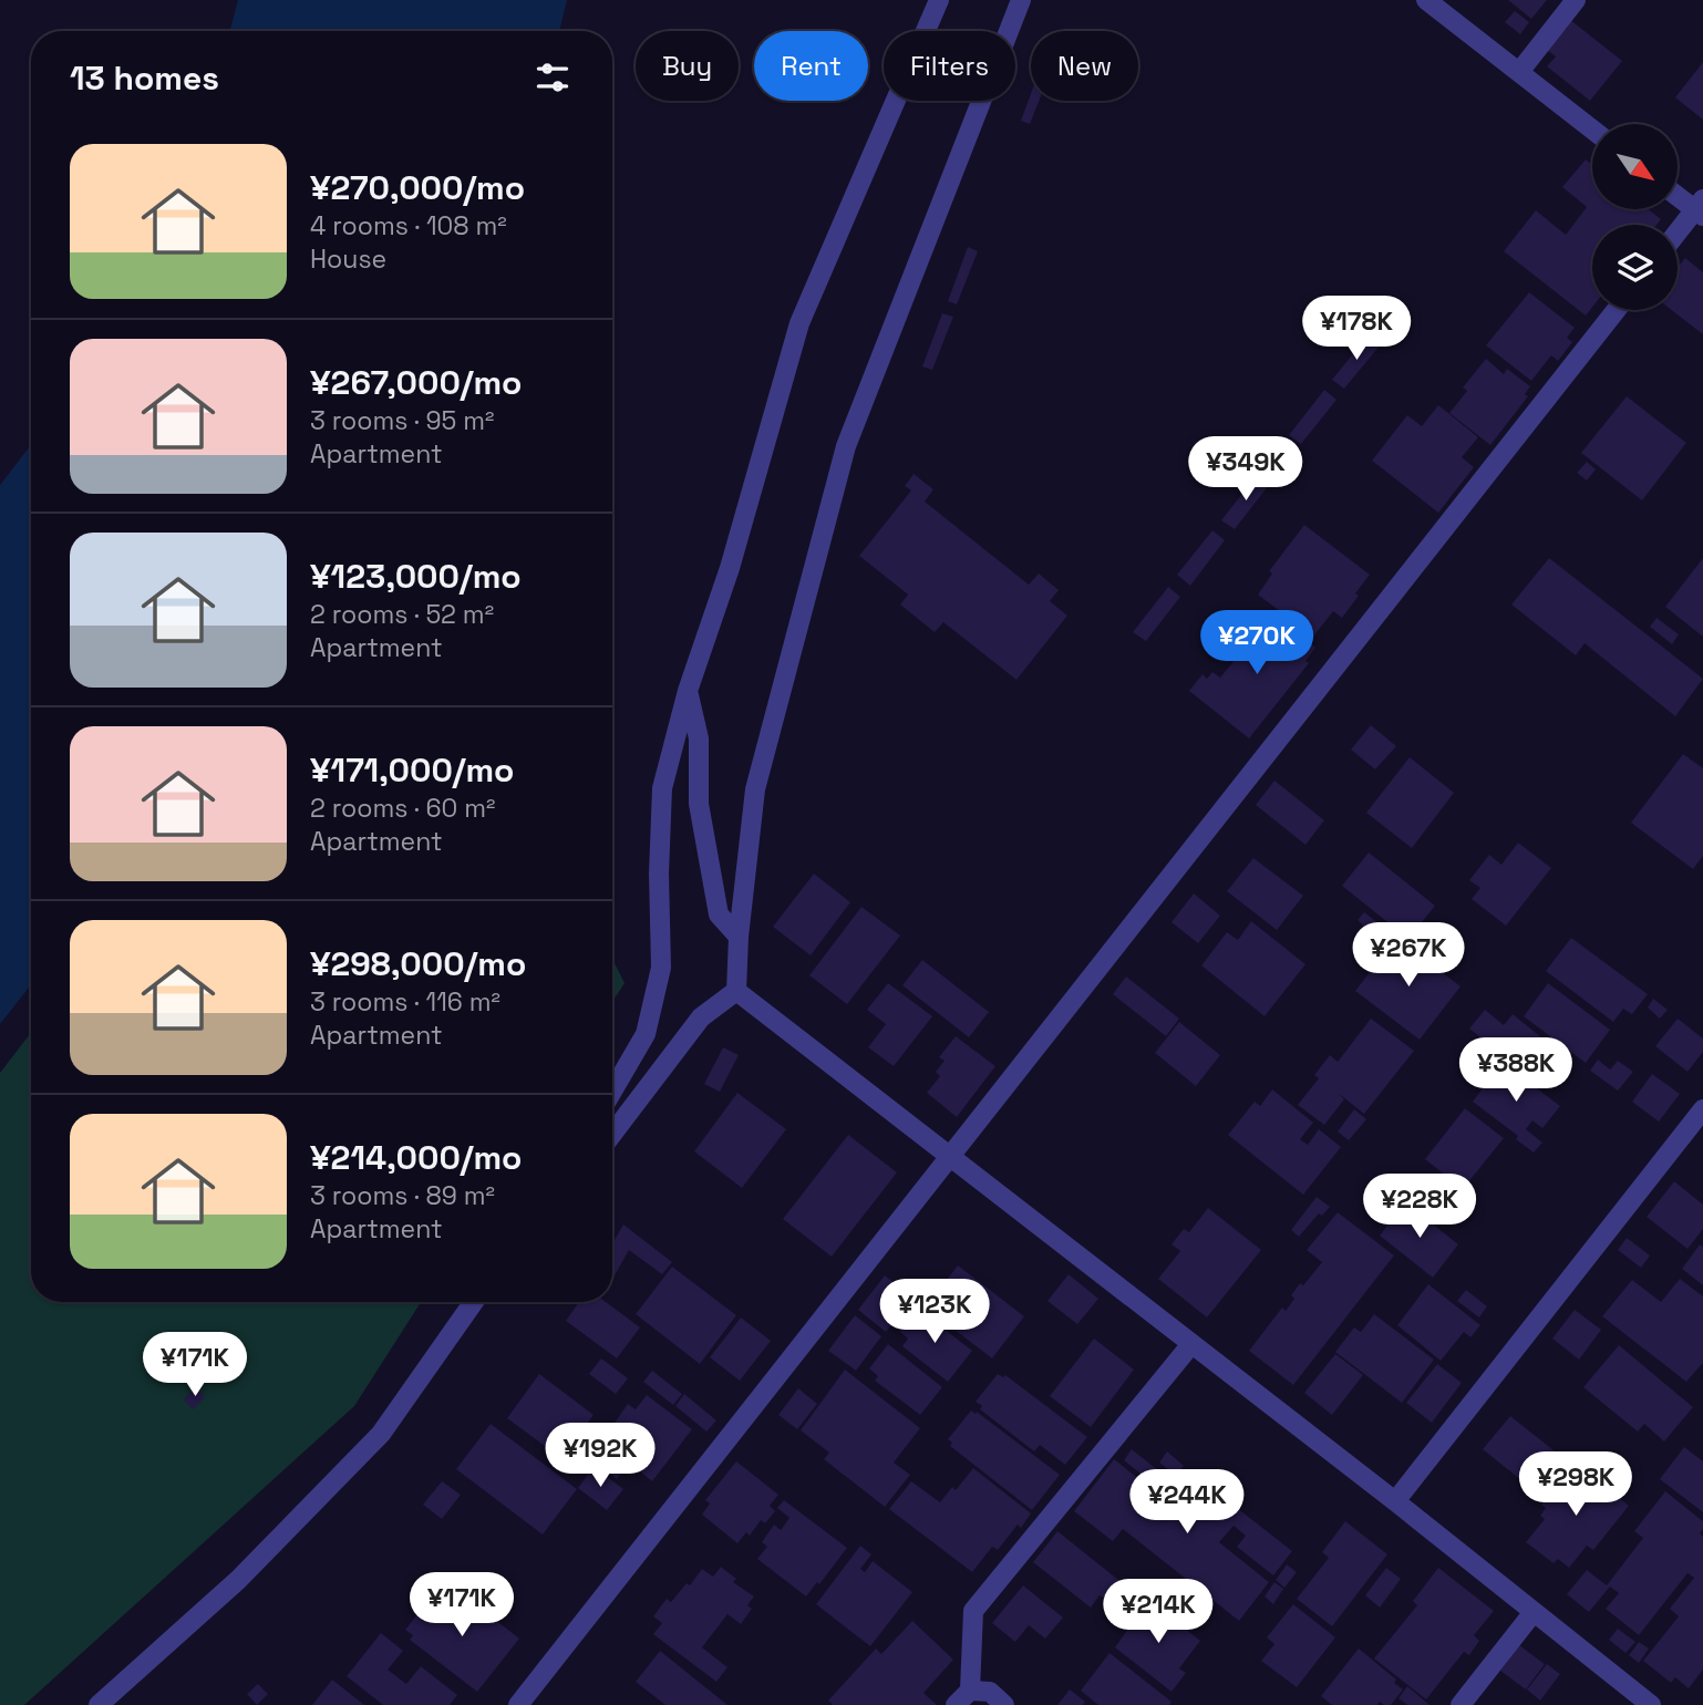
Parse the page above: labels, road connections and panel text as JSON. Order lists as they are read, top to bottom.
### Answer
{
  "north": "bottom right",
  "page": {
    "chip": [
      "Buy",
      "Rent",
      "Filters",
      "New"
    ],
    "heading": "13 homes",
    "list": [
      {
        "name": "¥270,000/mo",
        "note": "4 rooms · 108 m² · House"
      },
      {
        "name": "¥267,000/mo",
        "note": "3 rooms · 95 m² · Apartment"
      },
      {
        "name": "¥123,000/mo",
        "note": "2 rooms · 52 m² · Apartment"
      },
      {
        "name": "¥171,000/mo",
        "note": "2 rooms · 60 m² · Apartment"
      },
      {
        "name": "¥298,000/mo",
        "note": "3 rooms · 116 m² · Apartment"
      },
      {
        "name": "¥214,000/mo",
        "note": "3 rooms · 89 m² · Apartment"
      }
    ],
    "price": [
      "¥178K",
      "¥349K",
      "¥270K",
      "¥267K",
      "¥388K",
      "¥228K",
      "¥123K",
      "¥171K",
      "¥192K",
      "¥298K",
      "¥244K",
      "¥171K",
      "¥214K"
    ]
  }
}
